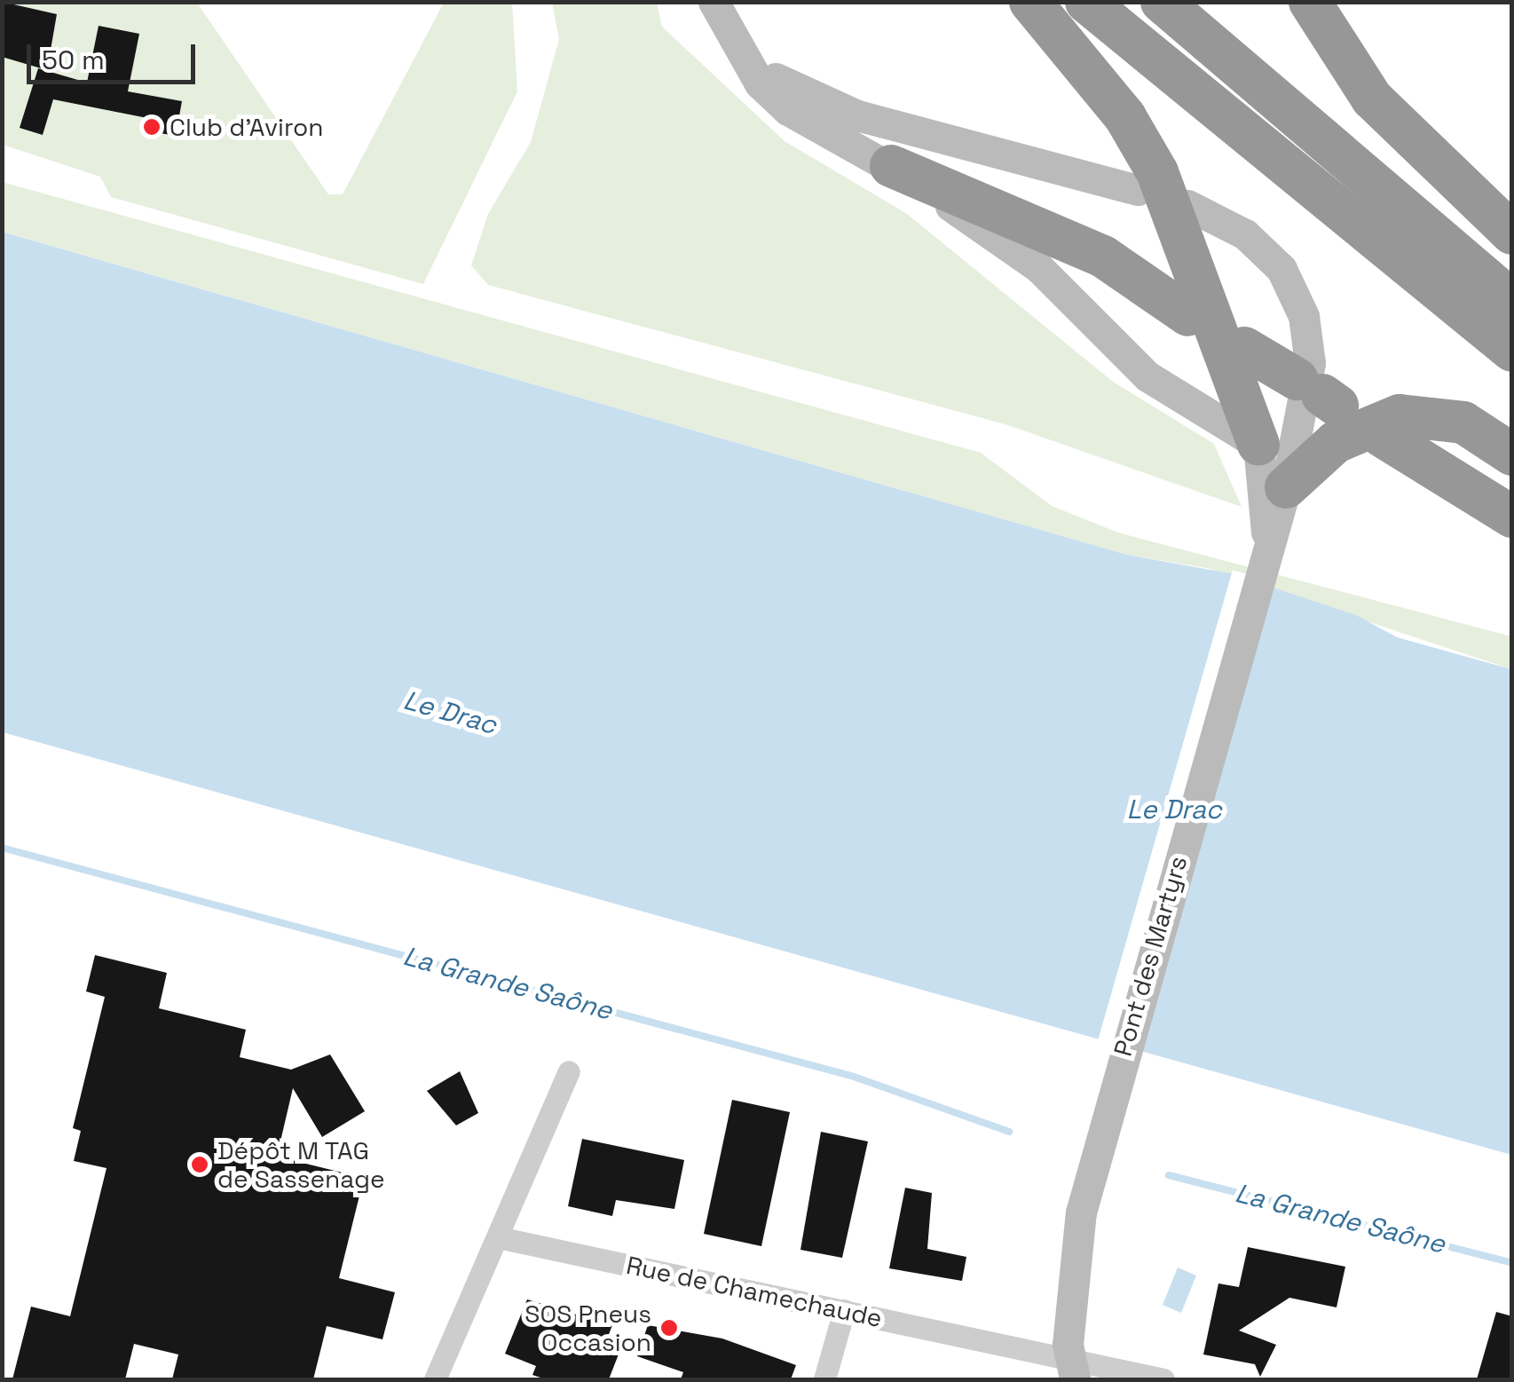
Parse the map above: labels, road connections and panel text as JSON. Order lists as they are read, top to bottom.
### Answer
{
  "streets": {
    "main road": ["Pont des Martyrs"],
    "street": ["Rue de Chamechaude"]
  },
  "water": ["Le Drac", "La Grande Saône"],
  "places": ["Club d'Aviron", "Dépôt M TAG de Sassenage", "SOS Pneus Occasion"],
  "scale_bar": "50 m"
}
